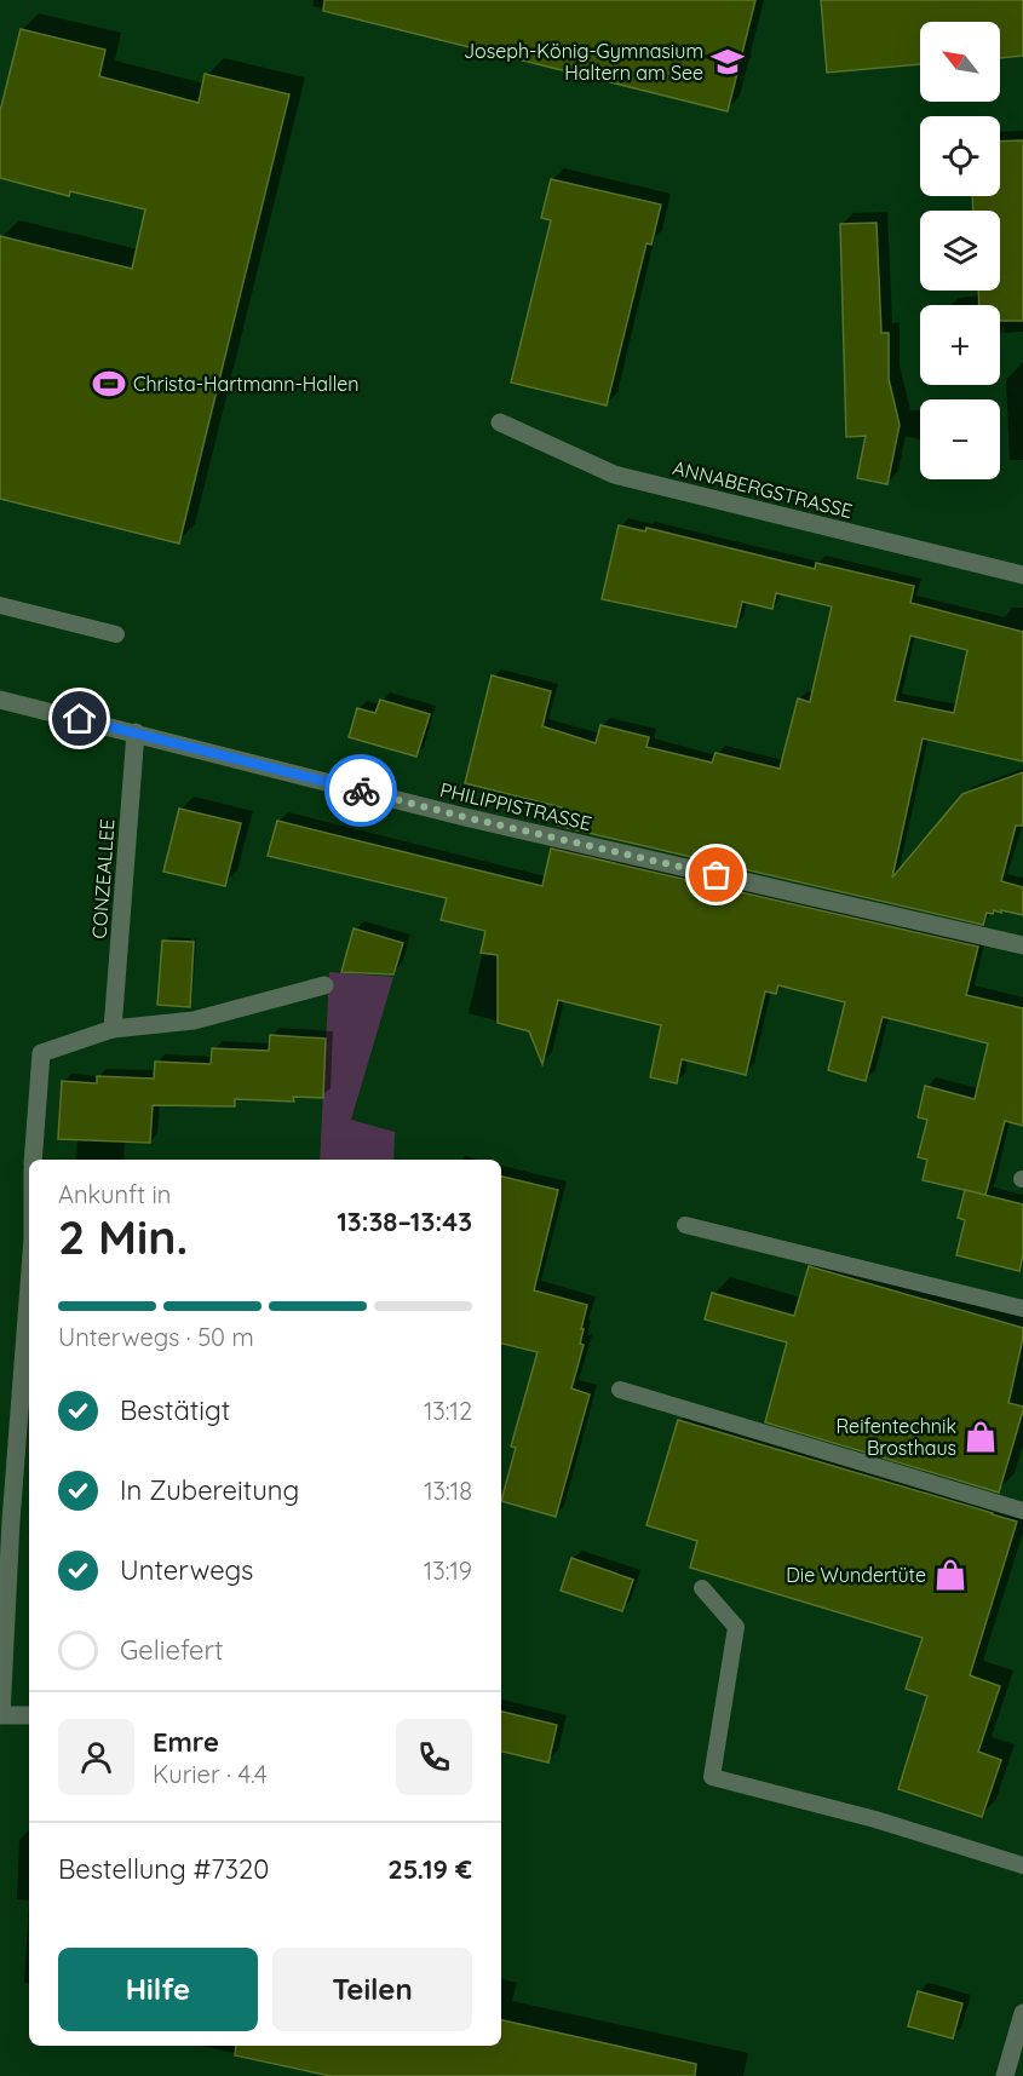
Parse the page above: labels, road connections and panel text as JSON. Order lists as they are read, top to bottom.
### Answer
{
  "streets": {
    "street": ["ANNABERGSTRASSE", "PHILIPPISTRASSE", "CONZEALLEE"]
  },
  "crossings": [
    ["PHILIPPISTRASSE", "CONZEALLEE"]
  ],
  "places": {
    "school or university": ["Joseph-König-Gymnasium Haltern am See"],
    "sports": ["Christa-Hartmann-Hallen"],
    "shop": ["Reifentechnik Brosthaus", "Die Wundertüte"]
  },
  "north": "top left",
  "page": {
    "map_buttons": ["+", "−"],
    "heading": ["2 Min.", "Ankunft in", "13:38–13:43"],
    "panel": [
      "Emre",
      "Kurier · 4.4",
      "Bestellung #7320",
      "25.19 €"
    ],
    "bar": "Unterwegs · 50 m",
    "list": [
      ["Bestätigt", "13:12"],
      ["In Zubereitung", "13:18"],
      ["Unterwegs", "13:19"],
      "Geliefert"
    ],
    "buttons": ["Hilfe", "Teilen"]
  }
}
